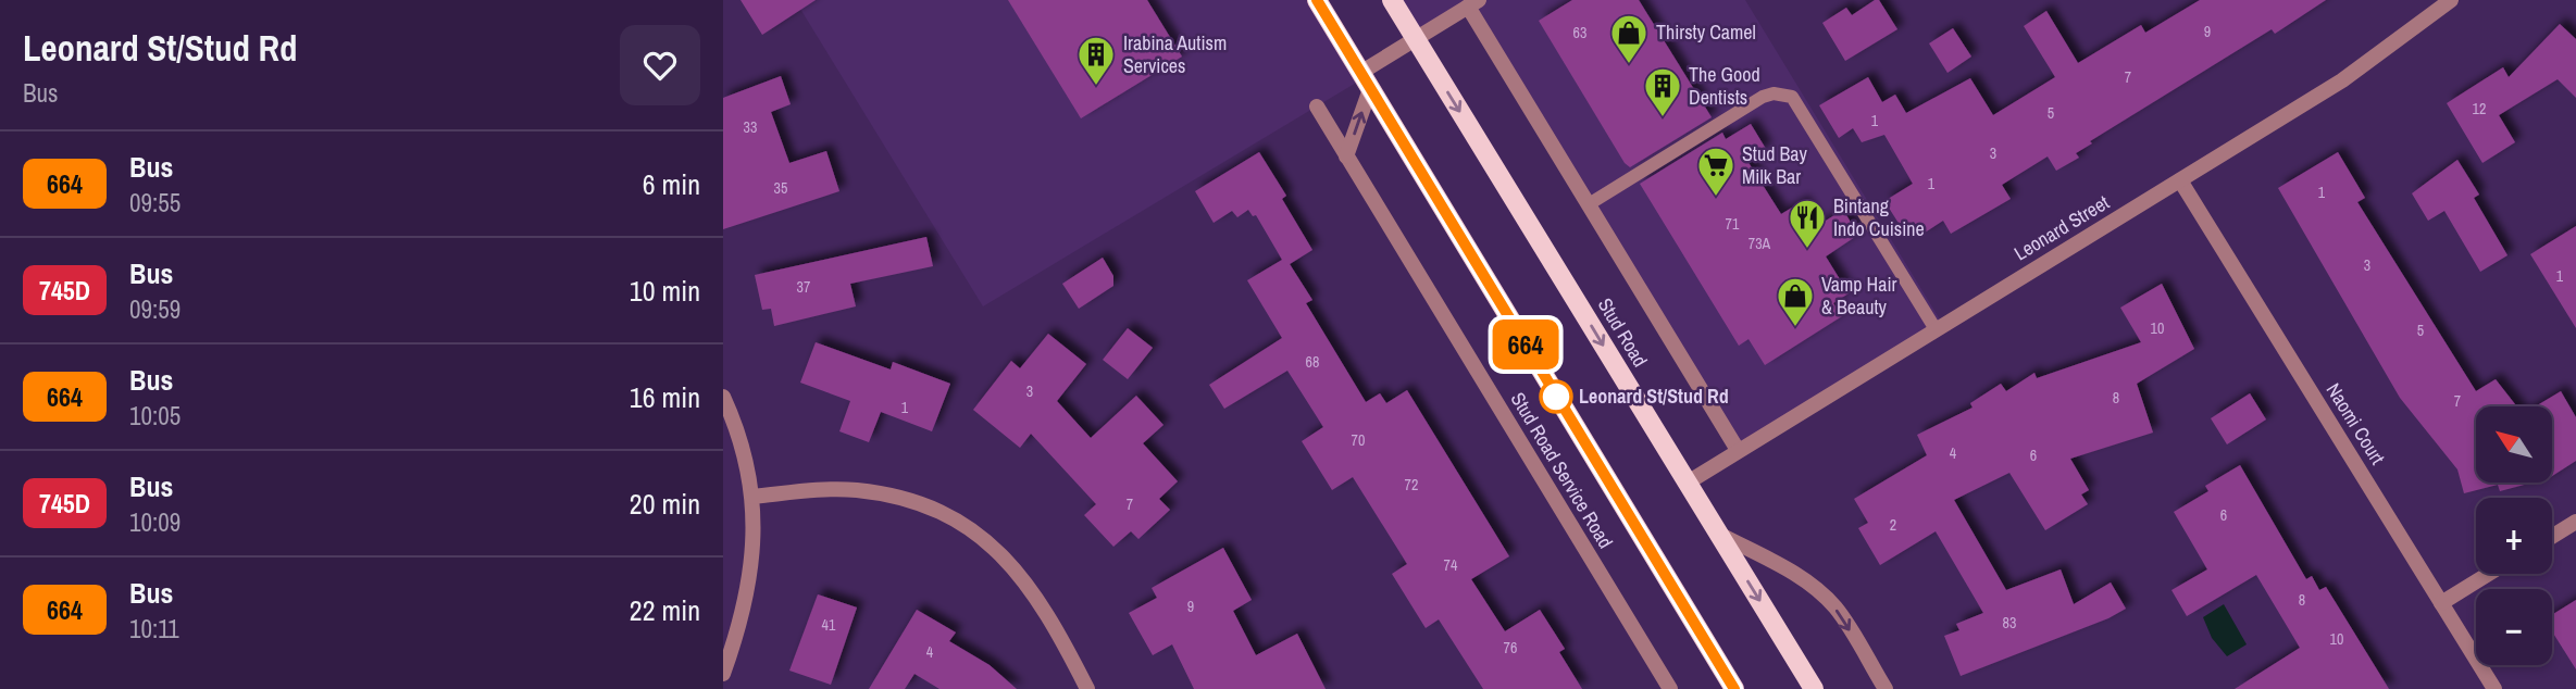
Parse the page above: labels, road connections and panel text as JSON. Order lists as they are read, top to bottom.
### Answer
{
  "streets": {
    "main road": ["Stud Road"],
    "street": ["Leonard Street", "Naomi Court", "Stud Road Service Road"]
  },
  "crossings": [
    ["Leonard Street", "Stud Road"],
    ["Leonard Street", "Naomi Court"]
  ],
  "places": {
    "shop": ["Thirsty Camel", "Vamp Hair & Beauty"],
    "building": ["Irabina Autism Services", "The Good Dentists"],
    "supermarket": ["Stud Bay Milk Bar"],
    "restaurant": ["Bintang Indo Cuisine"],
    "other": ["Leonard St/Stud Rd"]
  },
  "lines": ["bus line 664"],
  "house_numbers": [
    "9",
    "63",
    "7",
    "12",
    "5",
    "1",
    "33",
    "3",
    "1",
    "35",
    "1",
    "71",
    "73A",
    "3",
    "1",
    "37",
    "10",
    "5",
    "68",
    "3",
    "8",
    "7",
    "1",
    "70",
    "4",
    "6",
    "72",
    "7",
    "6",
    "2",
    "74",
    "8",
    "9",
    "83",
    "41",
    "10",
    "76",
    "4"
  ],
  "north": "top left",
  "page": {
    "heading": ["Leonard St/Stud Rd", "Bus"],
    "on_map": "664",
    "list": [
      {
        "mark": "664",
        "name": "Bus",
        "note": "09:55",
        "value": "6 min"
      },
      {
        "mark": "745D",
        "name": "Bus",
        "note": "09:59",
        "value": "10 min"
      },
      {
        "mark": "664",
        "name": "Bus",
        "note": "10:05",
        "value": "16 min"
      },
      {
        "mark": "745D",
        "name": "Bus",
        "note": "10:09",
        "value": "20 min"
      },
      {
        "mark": "664",
        "name": "Bus",
        "note": "10:11",
        "value": "22 min"
      }
    ],
    "map_buttons": ["+", "−"]
  }
}
